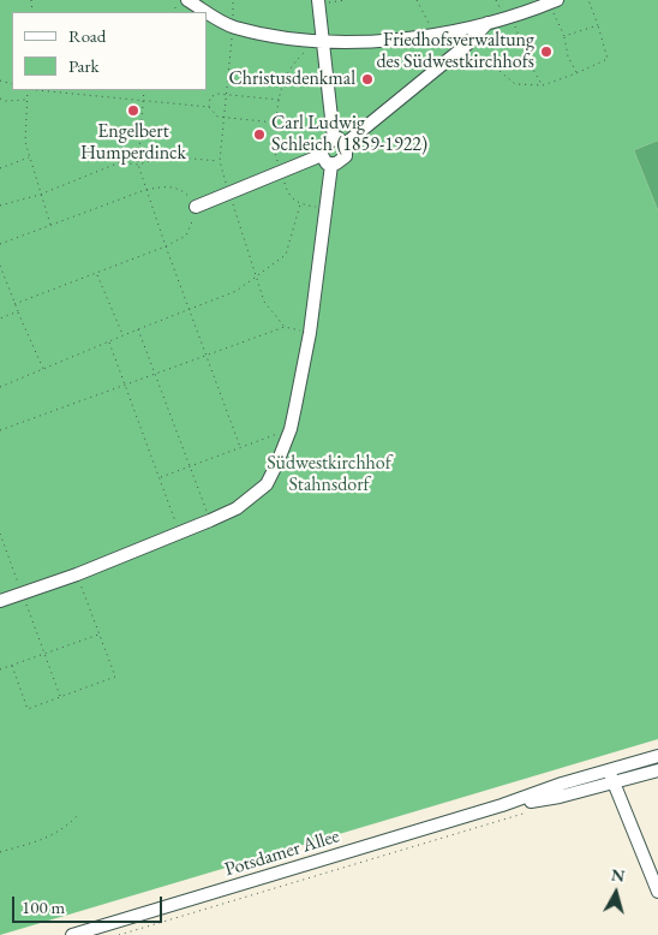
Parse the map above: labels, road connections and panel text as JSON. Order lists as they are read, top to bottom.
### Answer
{
  "streets": {
    "street": ["Potsdamer Allee"]
  },
  "parks": ["Südwestkirchhof Stahnsdorf"],
  "places": [
    "Friedhofsverwaltung des Südwestkirchhofs",
    "Christusdenkmal",
    "Engelbert Humperdinck",
    "Carl Ludwig Schleich (1859-1922)"
  ],
  "legend": ["Road", "Park"],
  "scale_bar": "100 m",
  "north": "top"
}
